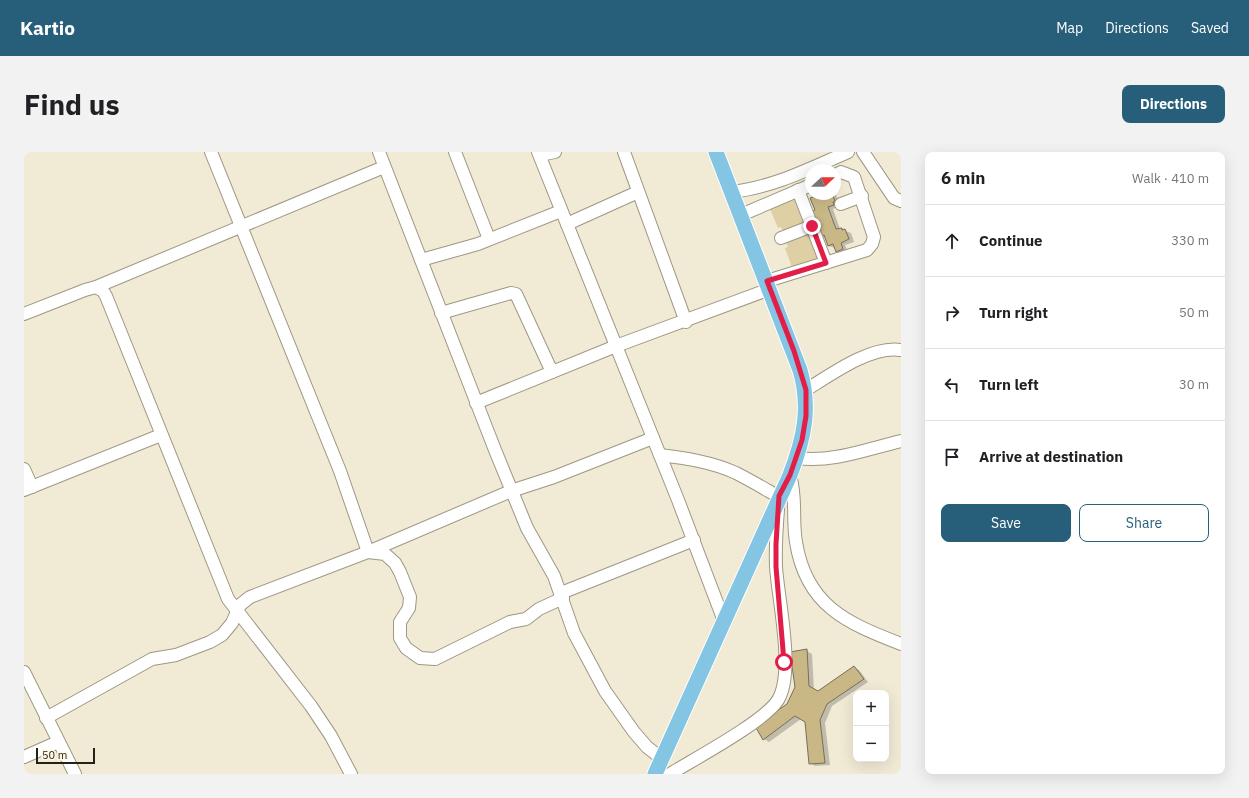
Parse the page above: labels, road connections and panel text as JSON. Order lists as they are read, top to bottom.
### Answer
{
  "scale_bar": "50 m",
  "north": "right",
  "page": {
    "header": "Kartio",
    "nav": ["Map", "Directions", "Saved"],
    "buttons": [
      "Directions",
      ["Save", "Share"]
    ],
    "title": "Find us",
    "heading": ["6 min", "Walk · 410 m"],
    "list": [
      ["Continue", "330 m"],
      ["Turn right", "50 m"],
      ["Turn left", "30 m"],
      "Arrive at destination"
    ],
    "map_buttons": ["+", "−"],
    "scale": "50 m"
  }
}
